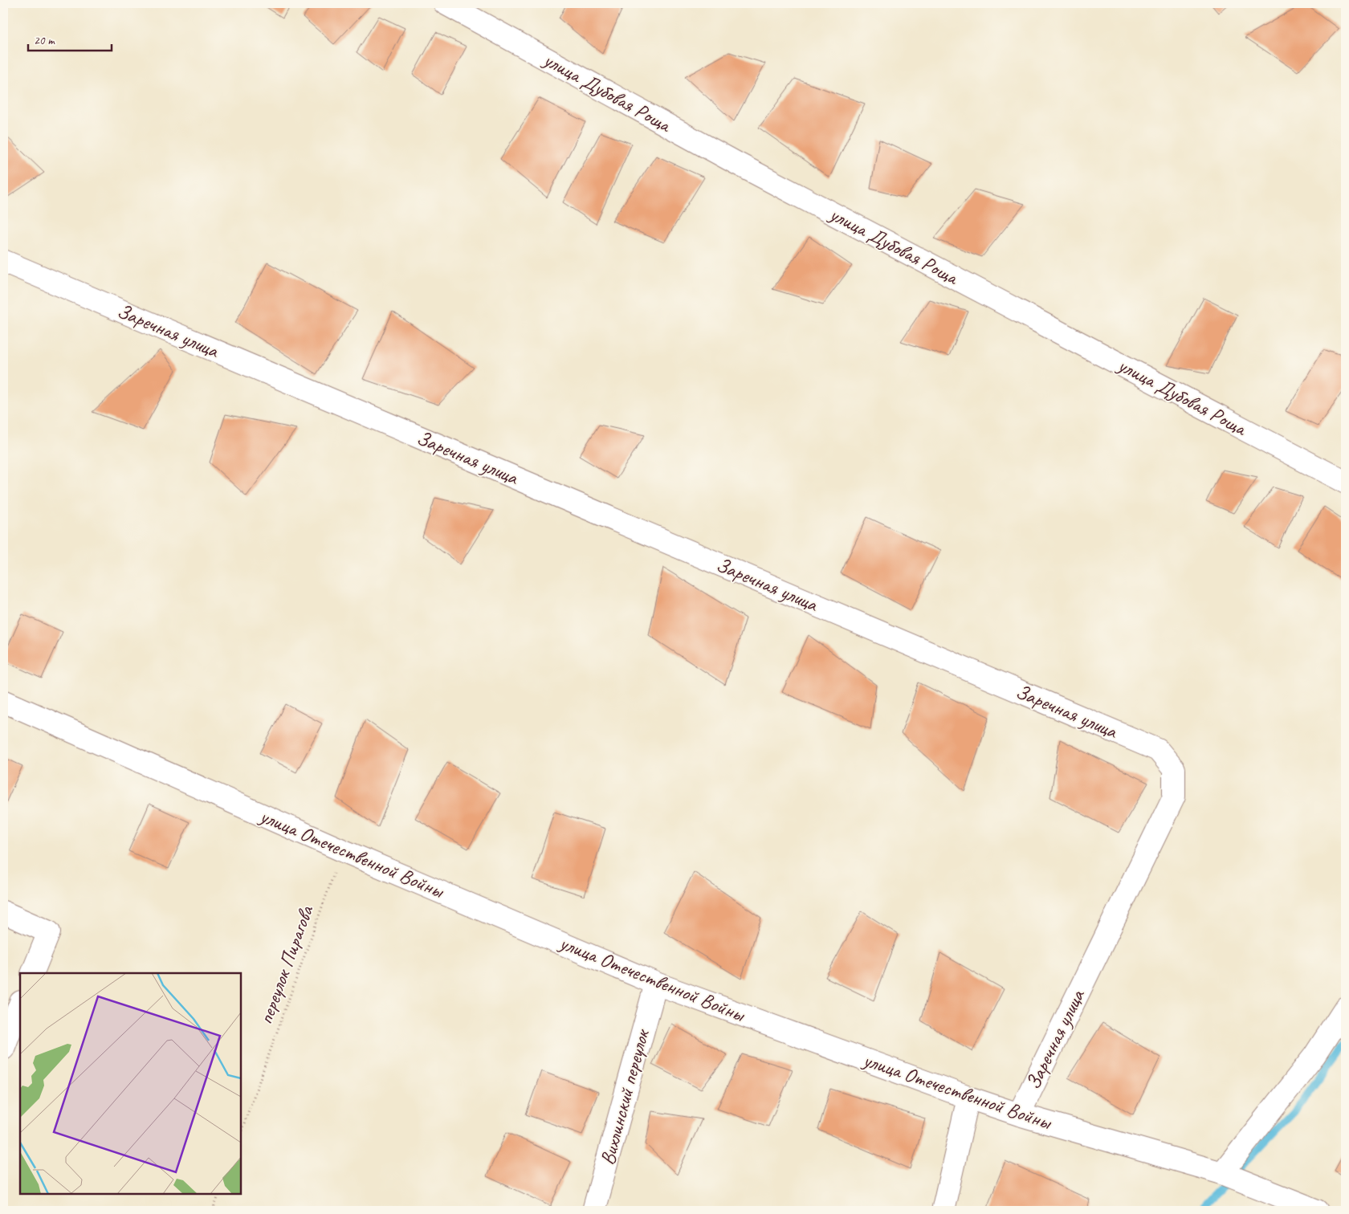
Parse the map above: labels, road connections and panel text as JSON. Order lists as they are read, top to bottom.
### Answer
{
  "streets": {
    "street": [
      "улица Дубовая Роща",
      "Заречная улица",
      "улица Отечественной Войны",
      "Вихлинский переулок"
    ],
    "path": ["переулок Пирагова"]
  },
  "crossings": [
    ["Заречная улица", "улица Отечественной Войны"],
    ["улица Отечественной Войны", "переулок Пирагова"],
    ["улица Отечественной Войны", "Вихлинский переулок"]
  ],
  "scale_bar": "20 m"
}
